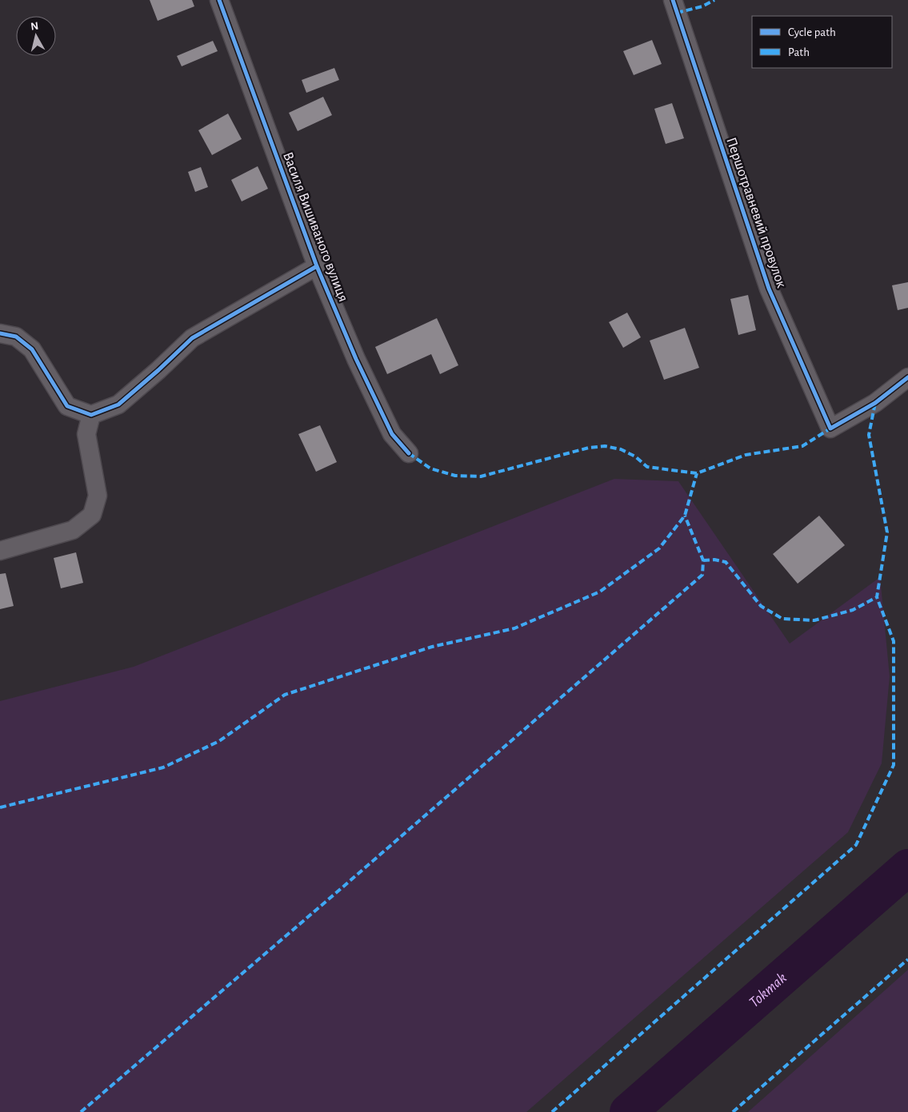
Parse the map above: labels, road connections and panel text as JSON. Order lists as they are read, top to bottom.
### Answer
{
  "streets": {
    "street": ["Першотравневий провулок", "Василя Вишиваного вулиця"]
  },
  "water": ["Tokmak"],
  "legend": ["Cycle path", "Path"],
  "north": "top"
}
